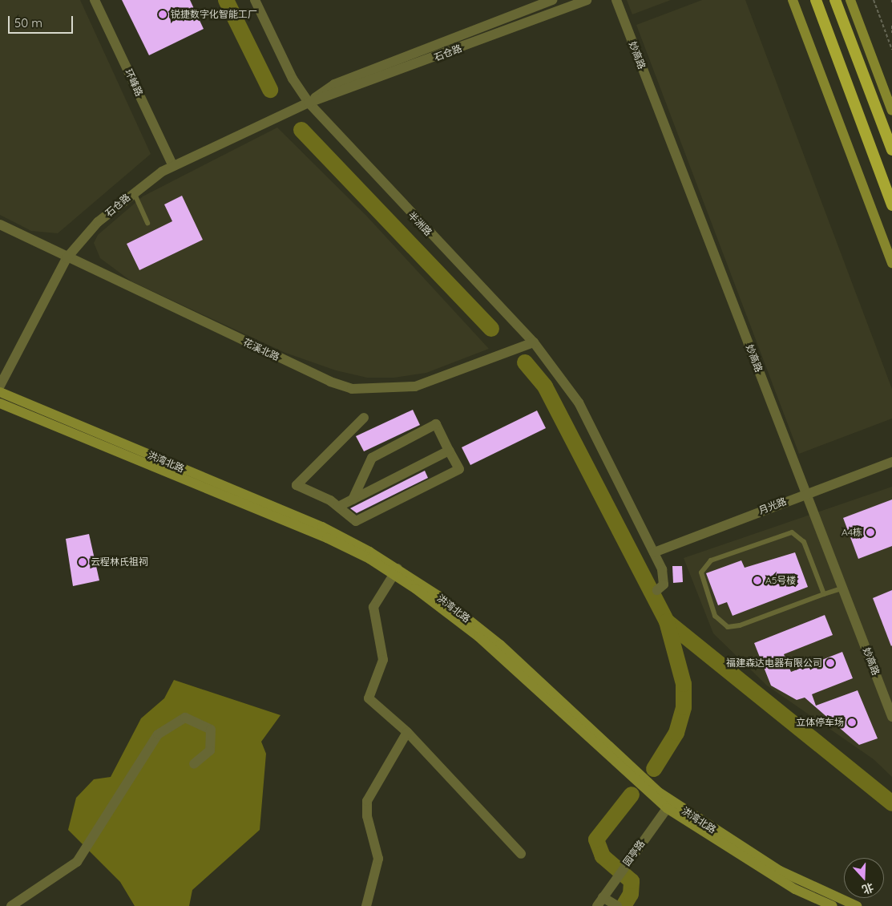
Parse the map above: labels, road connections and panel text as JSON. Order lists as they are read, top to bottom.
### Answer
{
  "streets": {
    "main road": ["洪湾北路"],
    "street": [
      "石仓路",
      "妙高路",
      "环峰路",
      "半洲路",
      "花溪北路",
      "月光路",
      "园亭路"
    ]
  },
  "crossings": [
    ["石仓路", "环峰路"],
    ["石仓路", "半洲路"],
    ["石仓路", "花溪北路"],
    ["妙高路", "月光路"],
    ["半洲路", "花溪北路"],
    ["半洲路", "月光路"],
    ["洪湾北路", "园亭路"]
  ],
  "places": [
    "锐捷数字化智能工厂",
    "A4栋",
    "云程林氏祖祠",
    "A5号楼",
    "福建森达电器有限公司",
    "立体停车场"
  ],
  "scale_bar": "50 m",
  "north": "bottom"
}
